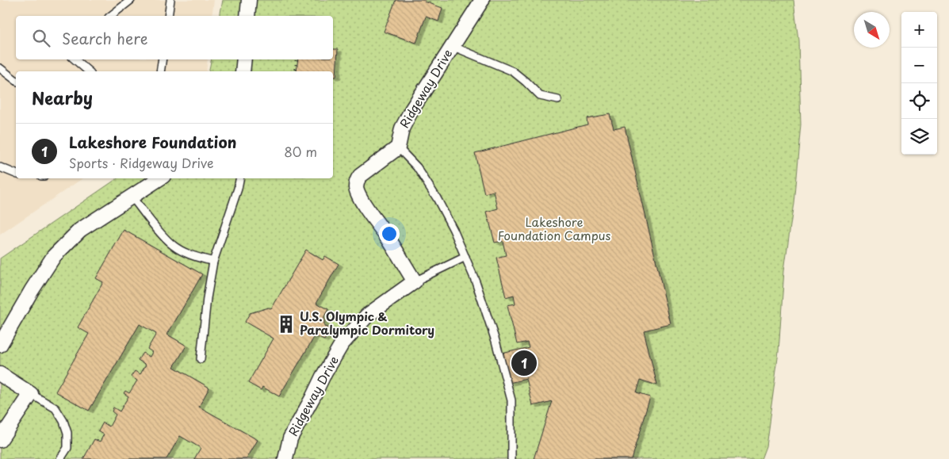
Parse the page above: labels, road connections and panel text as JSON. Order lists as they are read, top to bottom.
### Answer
{
  "streets": {
    "street": ["Ridgeway Drive"]
  },
  "parks": ["Lakeshore Foundation Campus"],
  "places": {
    "building": ["U.S. Olympic & Paralympic Dormitory"]
  },
  "north": "bottom right",
  "page": {
    "map_buttons": ["+", "−"],
    "search": "Search here",
    "heading": "Nearby",
    "list": [
      {
        "mark": "1",
        "name": "Lakeshore Foundation",
        "note": "Sports · Ridgeway Drive",
        "value": "80 m"
      }
    ],
    "pins": "1"
  }
}
